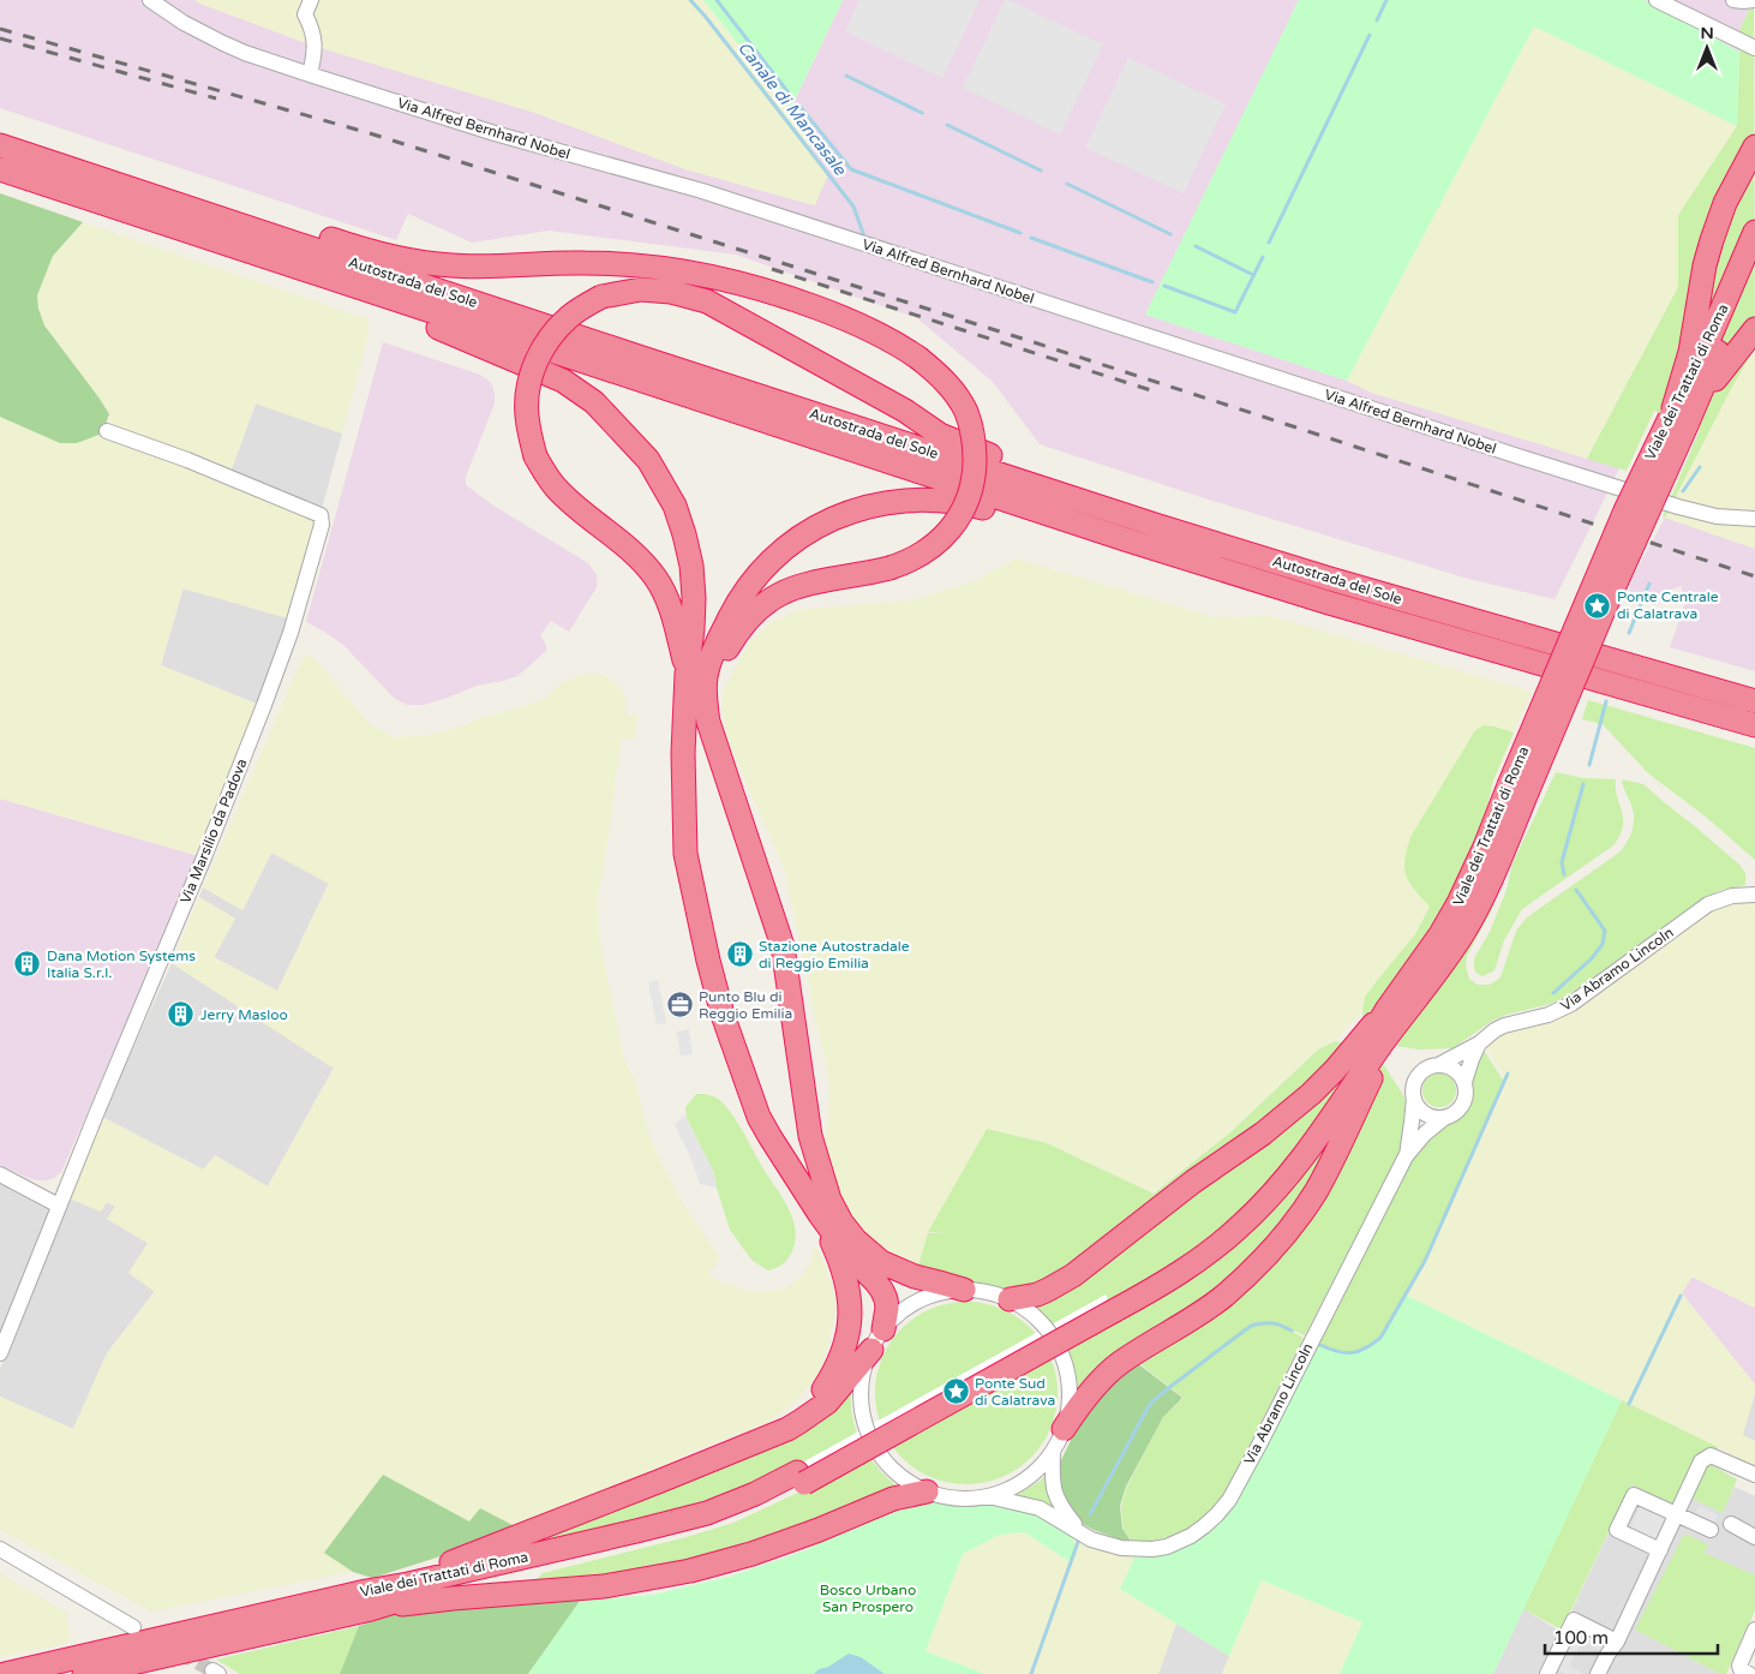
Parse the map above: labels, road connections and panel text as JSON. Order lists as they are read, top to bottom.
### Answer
{
  "streets": {
    "highway": ["Autostrada del Sole", "Viale dei Trattati di Roma"],
    "street": ["Via Alfred Bernhard Nobel", "Via Marsilio da Padova", "Via Abramo Lincoln"]
  },
  "water": ["Canale di Mancasale"],
  "parks": ["Bosco Urbano San Prospero"],
  "places": {
    "place": ["Ponte Centrale di Calatrava", "Ponte Sud di Calatrava"],
    "building": ["Stazione Autostradale di Reggio Emilia", "Dana Motion Systems Italia S.r.l.", "Jerry Masloo"],
    "office": ["Punto Blu di Reggio Emilia"]
  },
  "scale_bar": "100 m",
  "north": "top"
}
